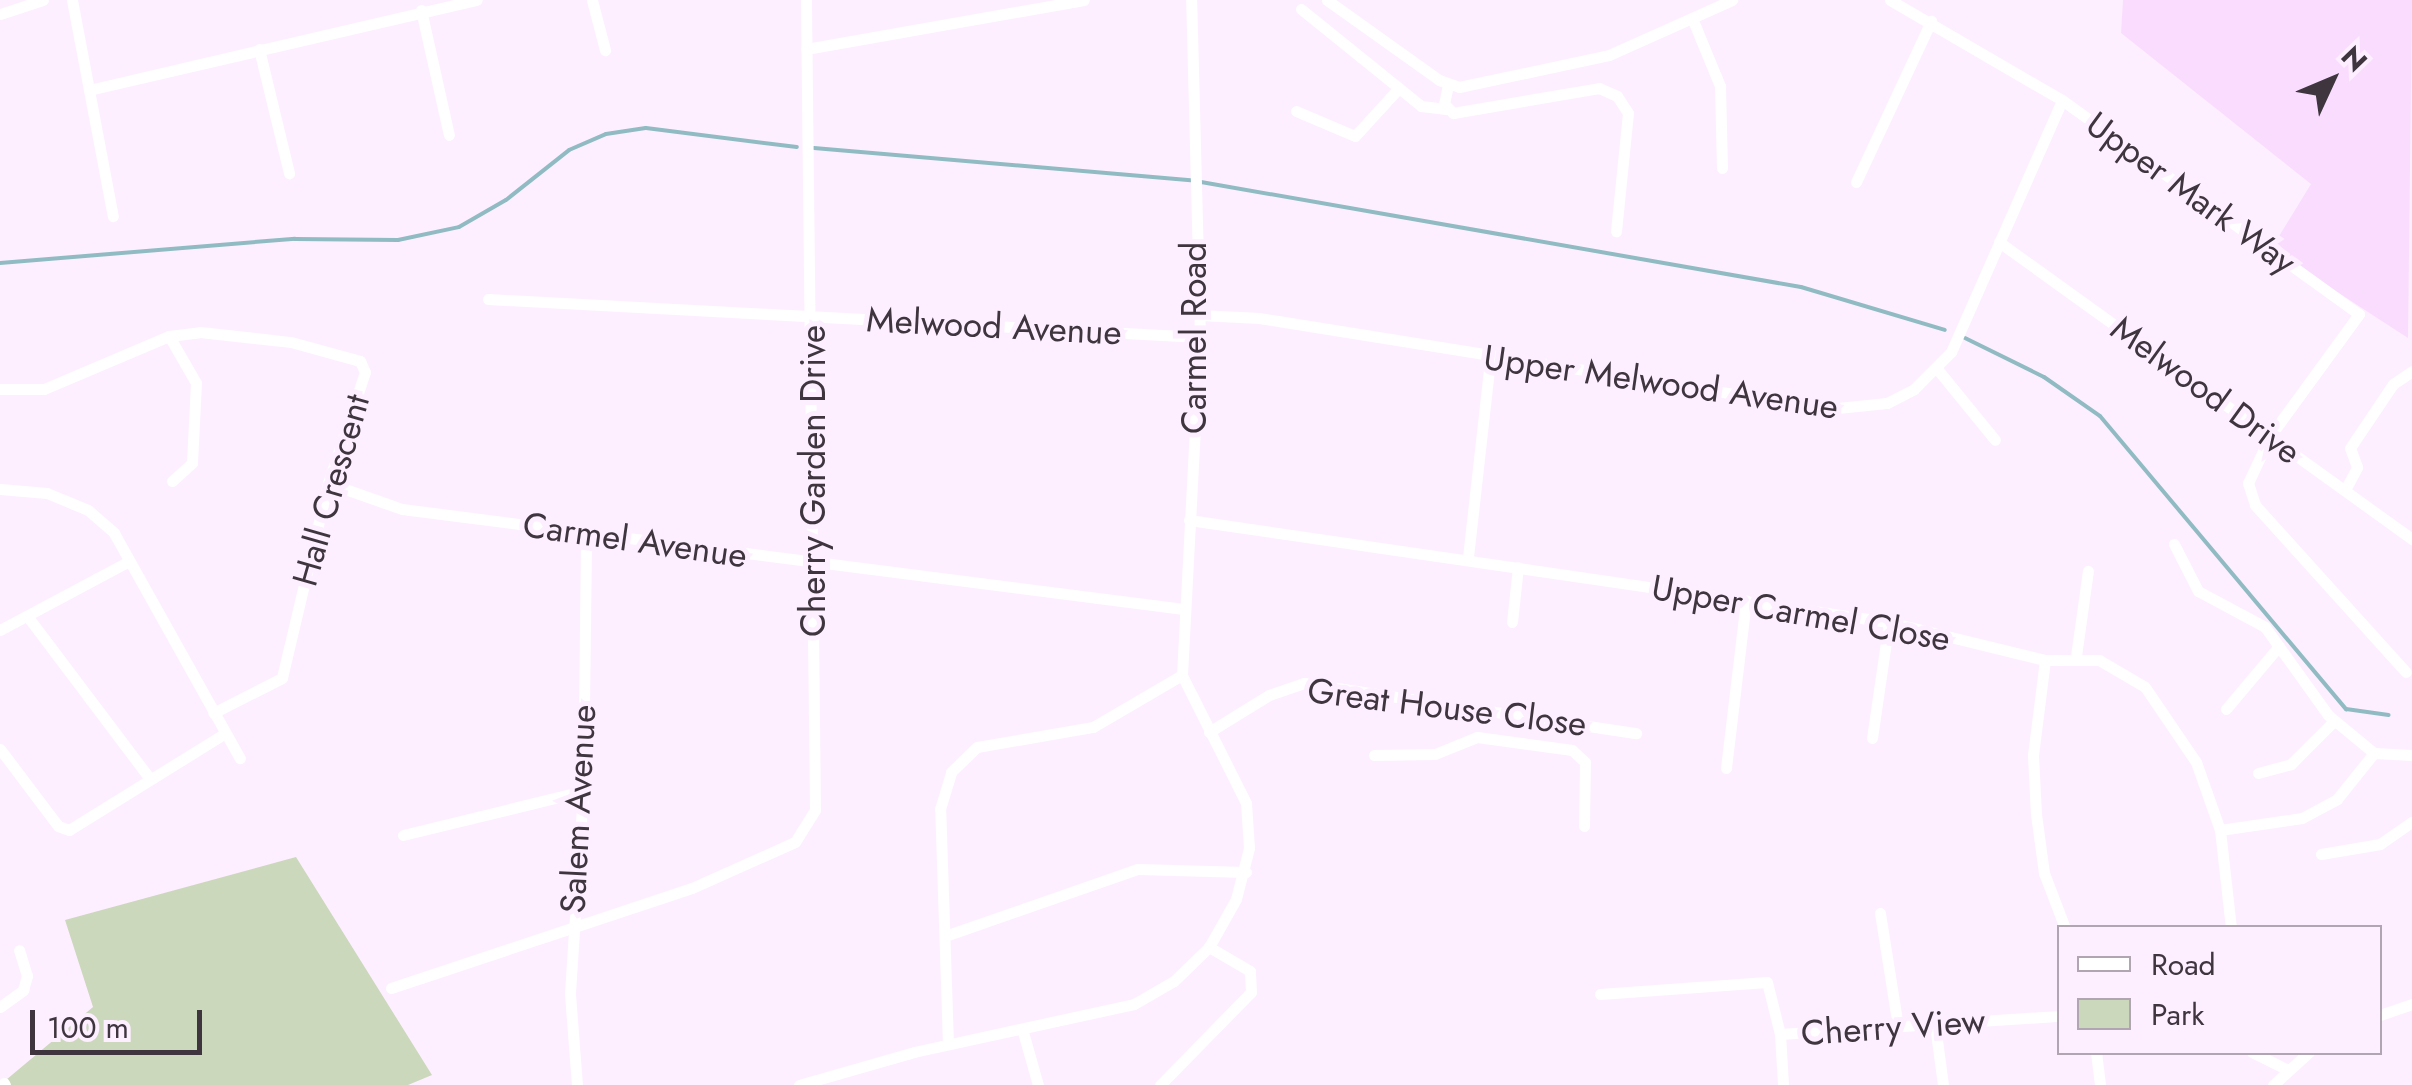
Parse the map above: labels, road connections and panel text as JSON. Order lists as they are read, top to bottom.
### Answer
{
  "streets": {
    "street": [
      "Upper Mark Way",
      "Melwood Avenue",
      "Carmel Road",
      "Upper Melwood Avenue",
      "Melwood Drive",
      "Cherry Garden Drive",
      "Hall Crescent",
      "Carmel Avenue",
      "Upper Carmel Close",
      "Great House Close",
      "Salem Avenue",
      "Cherry View"
    ]
  },
  "crossings": [
    ["Upper Mark Way", "Melwood Drive"],
    ["Melwood Avenue", "Carmel Road"],
    ["Melwood Avenue", "Cherry Garden Drive"],
    ["Carmel Road", "Upper Melwood Avenue"],
    ["Carmel Road", "Carmel Avenue"],
    ["Carmel Road", "Upper Carmel Close"],
    ["Cherry Garden Drive", "Carmel Avenue"],
    ["Cherry Garden Drive", "Salem Avenue"],
    ["Hall Crescent", "Carmel Avenue"],
    ["Carmel Avenue", "Salem Avenue"]
  ],
  "legend": ["Road", "Park"],
  "scale_bar": "100 m",
  "north": "top right"
}
